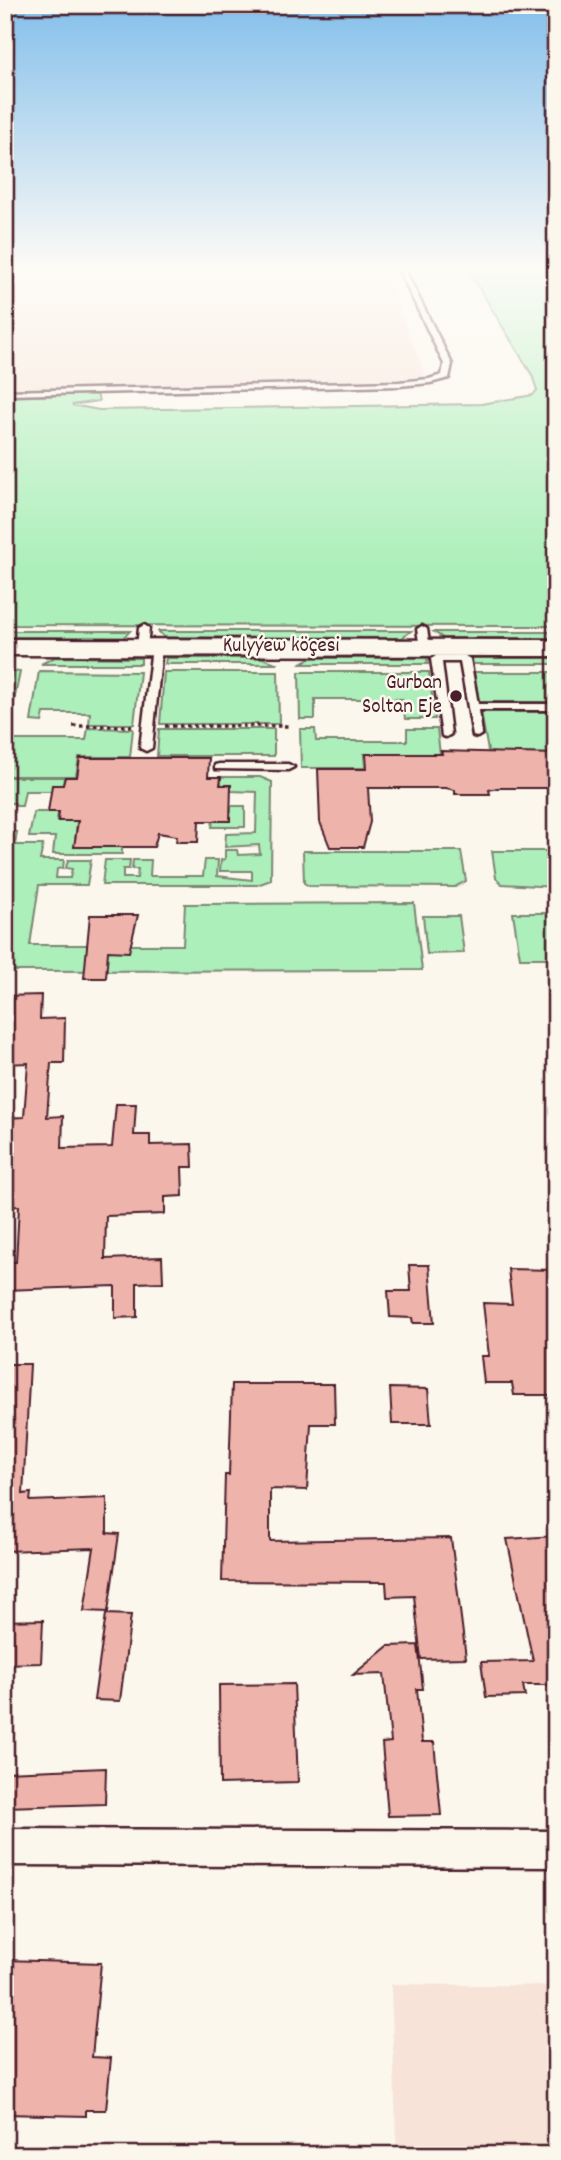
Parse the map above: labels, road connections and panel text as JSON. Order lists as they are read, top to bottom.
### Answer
{
  "streets": {
    "street": ["Kulyýew köçesi"]
  },
  "places": ["Gurban Soltan Eje"]
}
